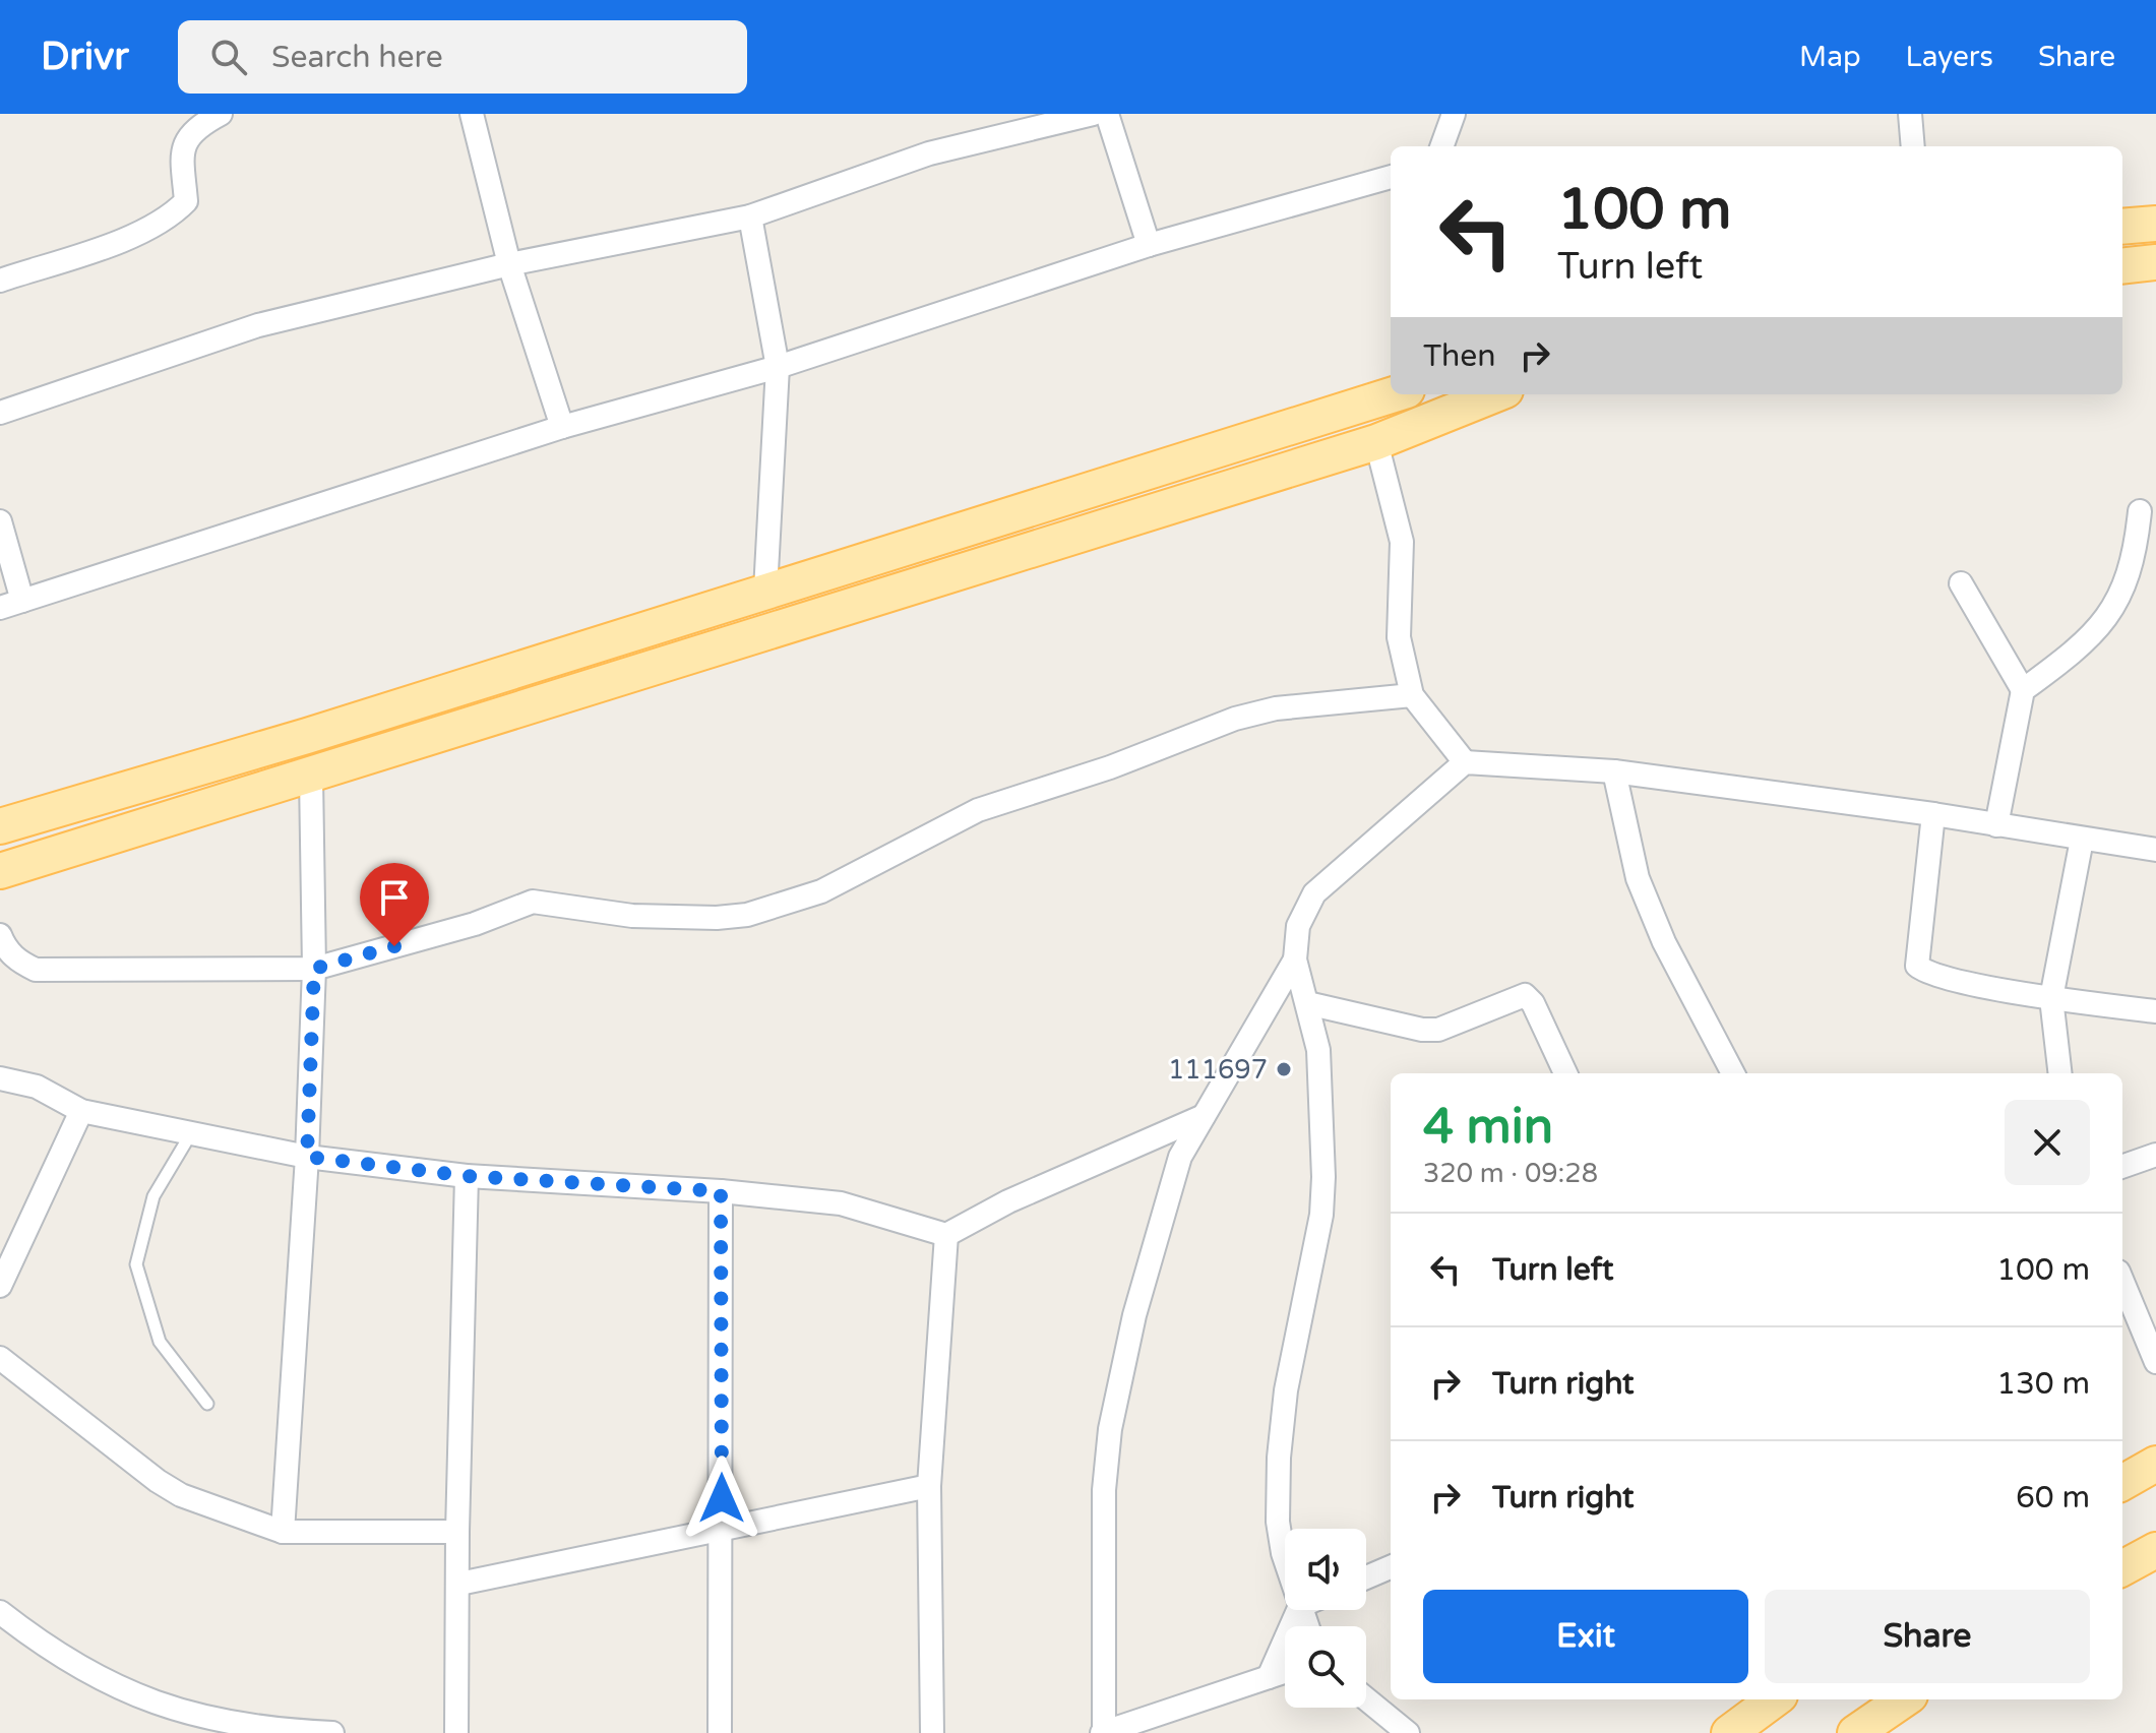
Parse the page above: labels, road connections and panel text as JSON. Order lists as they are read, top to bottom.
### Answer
{
  "places": ["111697"],
  "page": {
    "header": "Drivr",
    "search": "Search here",
    "nav": ["Map", "Layers", "Share"],
    "turn": ["100 m", "Turn left"],
    "then": "Then",
    "heading": ["4 min", "320 m · 09:28"],
    "list": [
      {
        "name": "Turn left",
        "value": "100 m"
      },
      {
        "name": "Turn right",
        "value": "130 m"
      },
      {
        "name": "Turn right",
        "value": "60 m"
      }
    ],
    "buttons": ["Exit", "Share"]
  }
}
